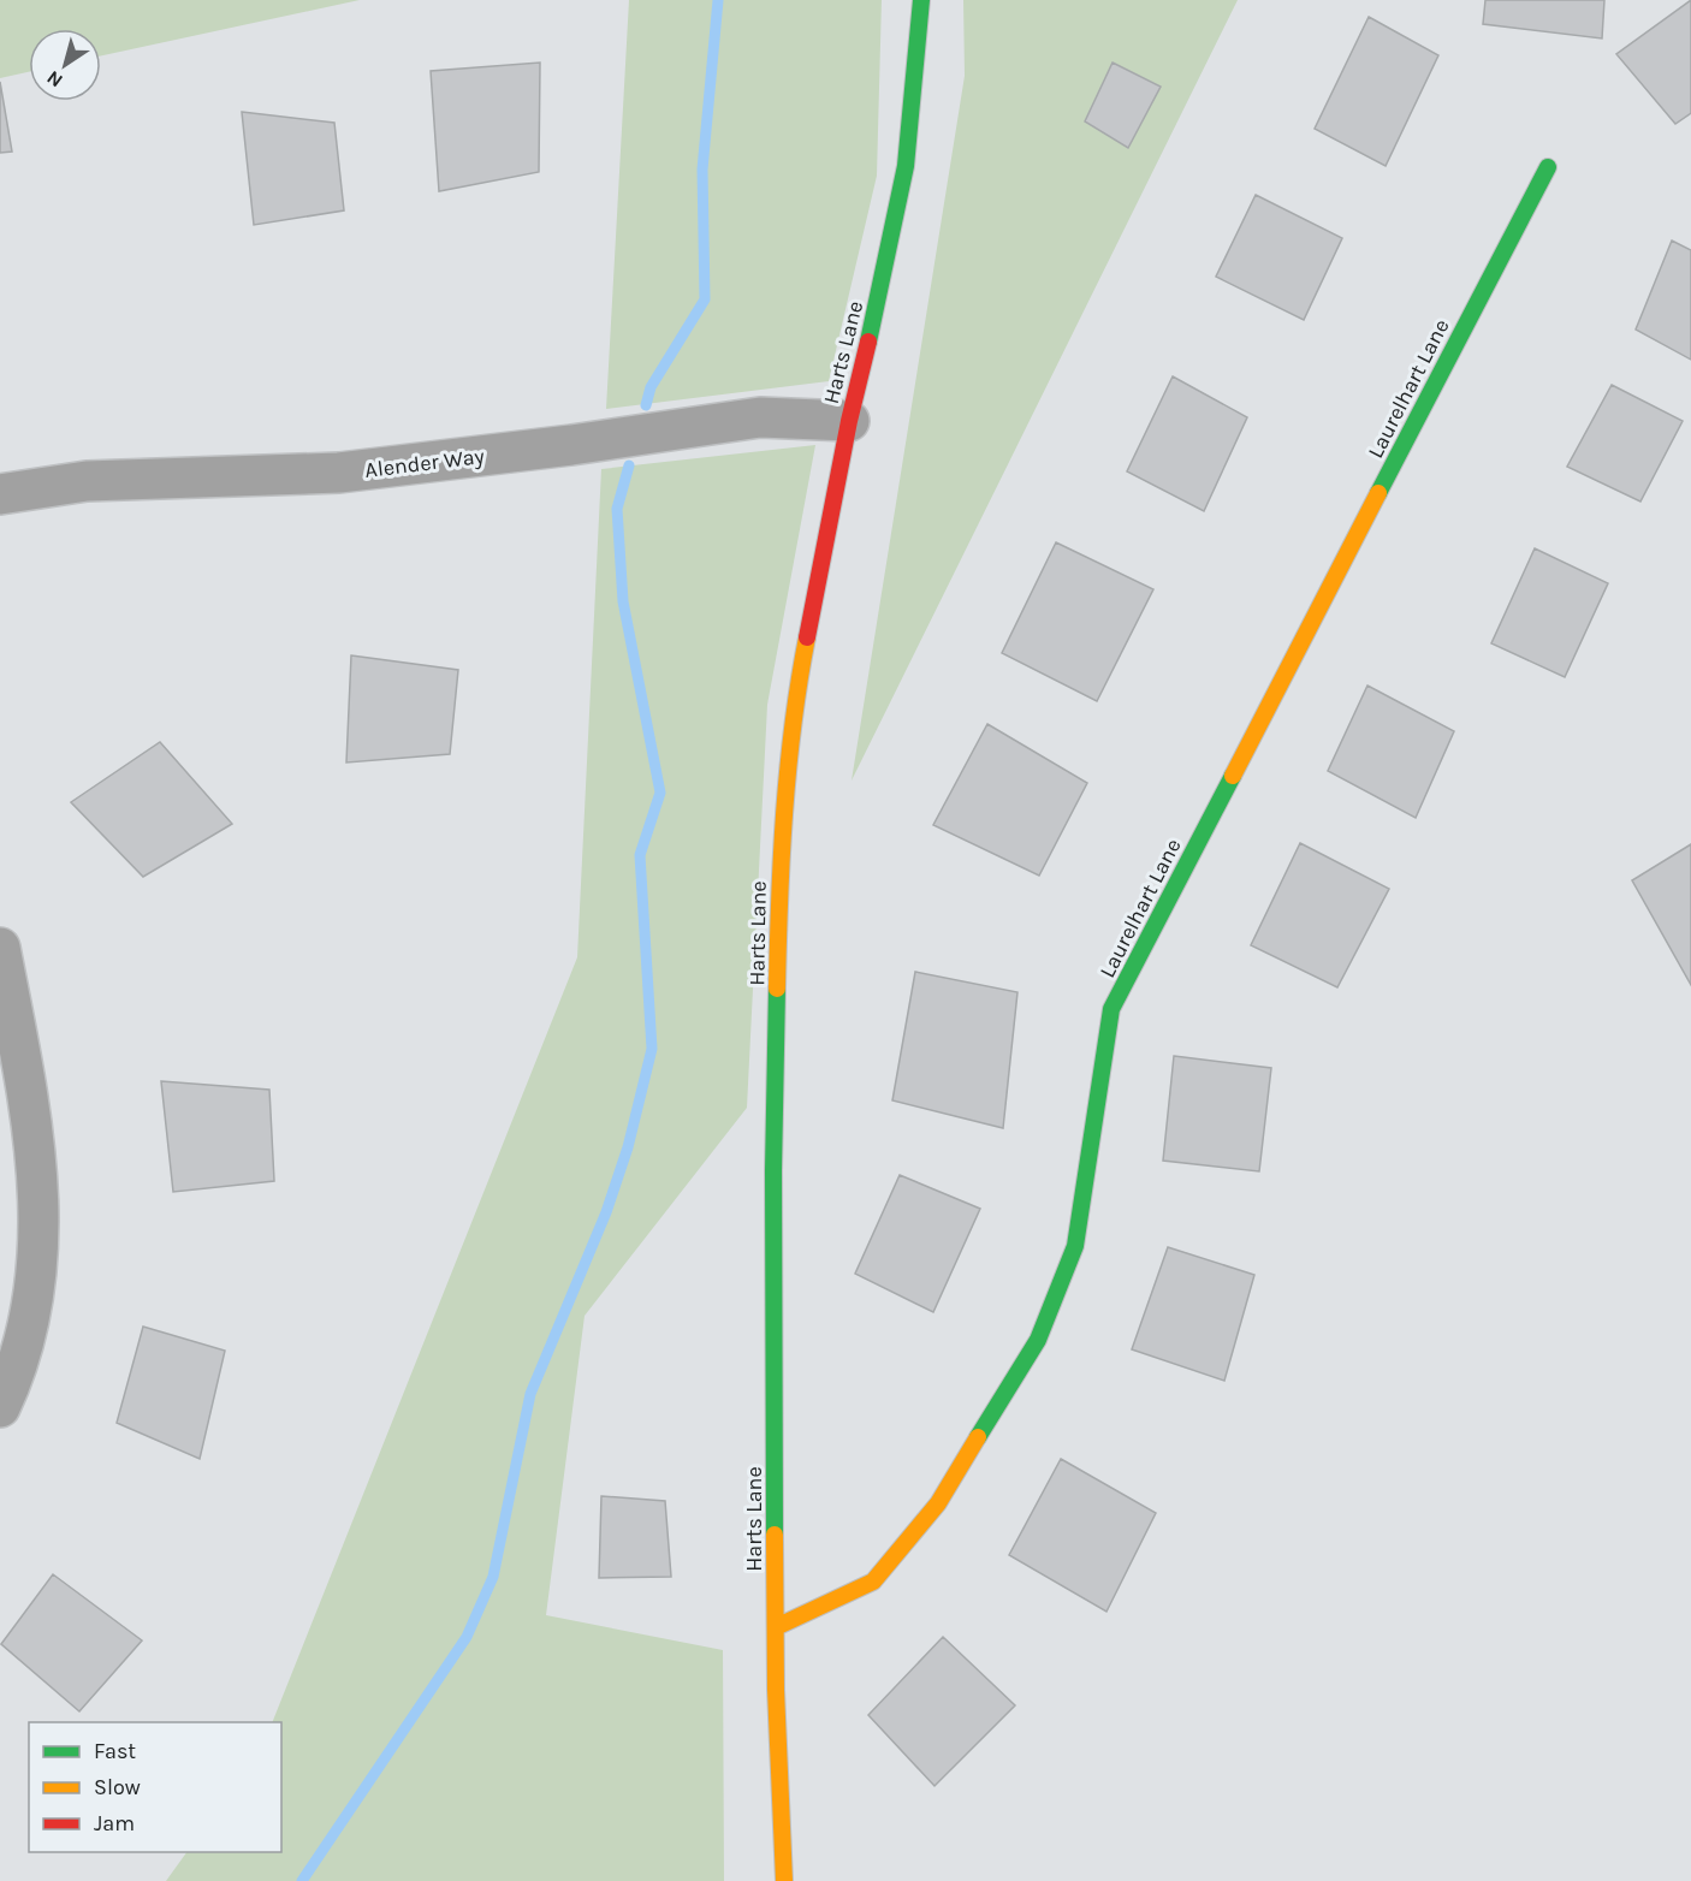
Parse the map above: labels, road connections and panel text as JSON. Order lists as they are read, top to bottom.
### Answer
{
  "streets": {
    "street": ["Harts Lane", "Laurelhart Lane", "Alender Way"]
  },
  "crossings": [
    ["Harts Lane", "Laurelhart Lane"],
    ["Harts Lane", "Alender Way"]
  ],
  "legend": ["Fast", "Slow", "Jam"],
  "north": "bottom left"
}
